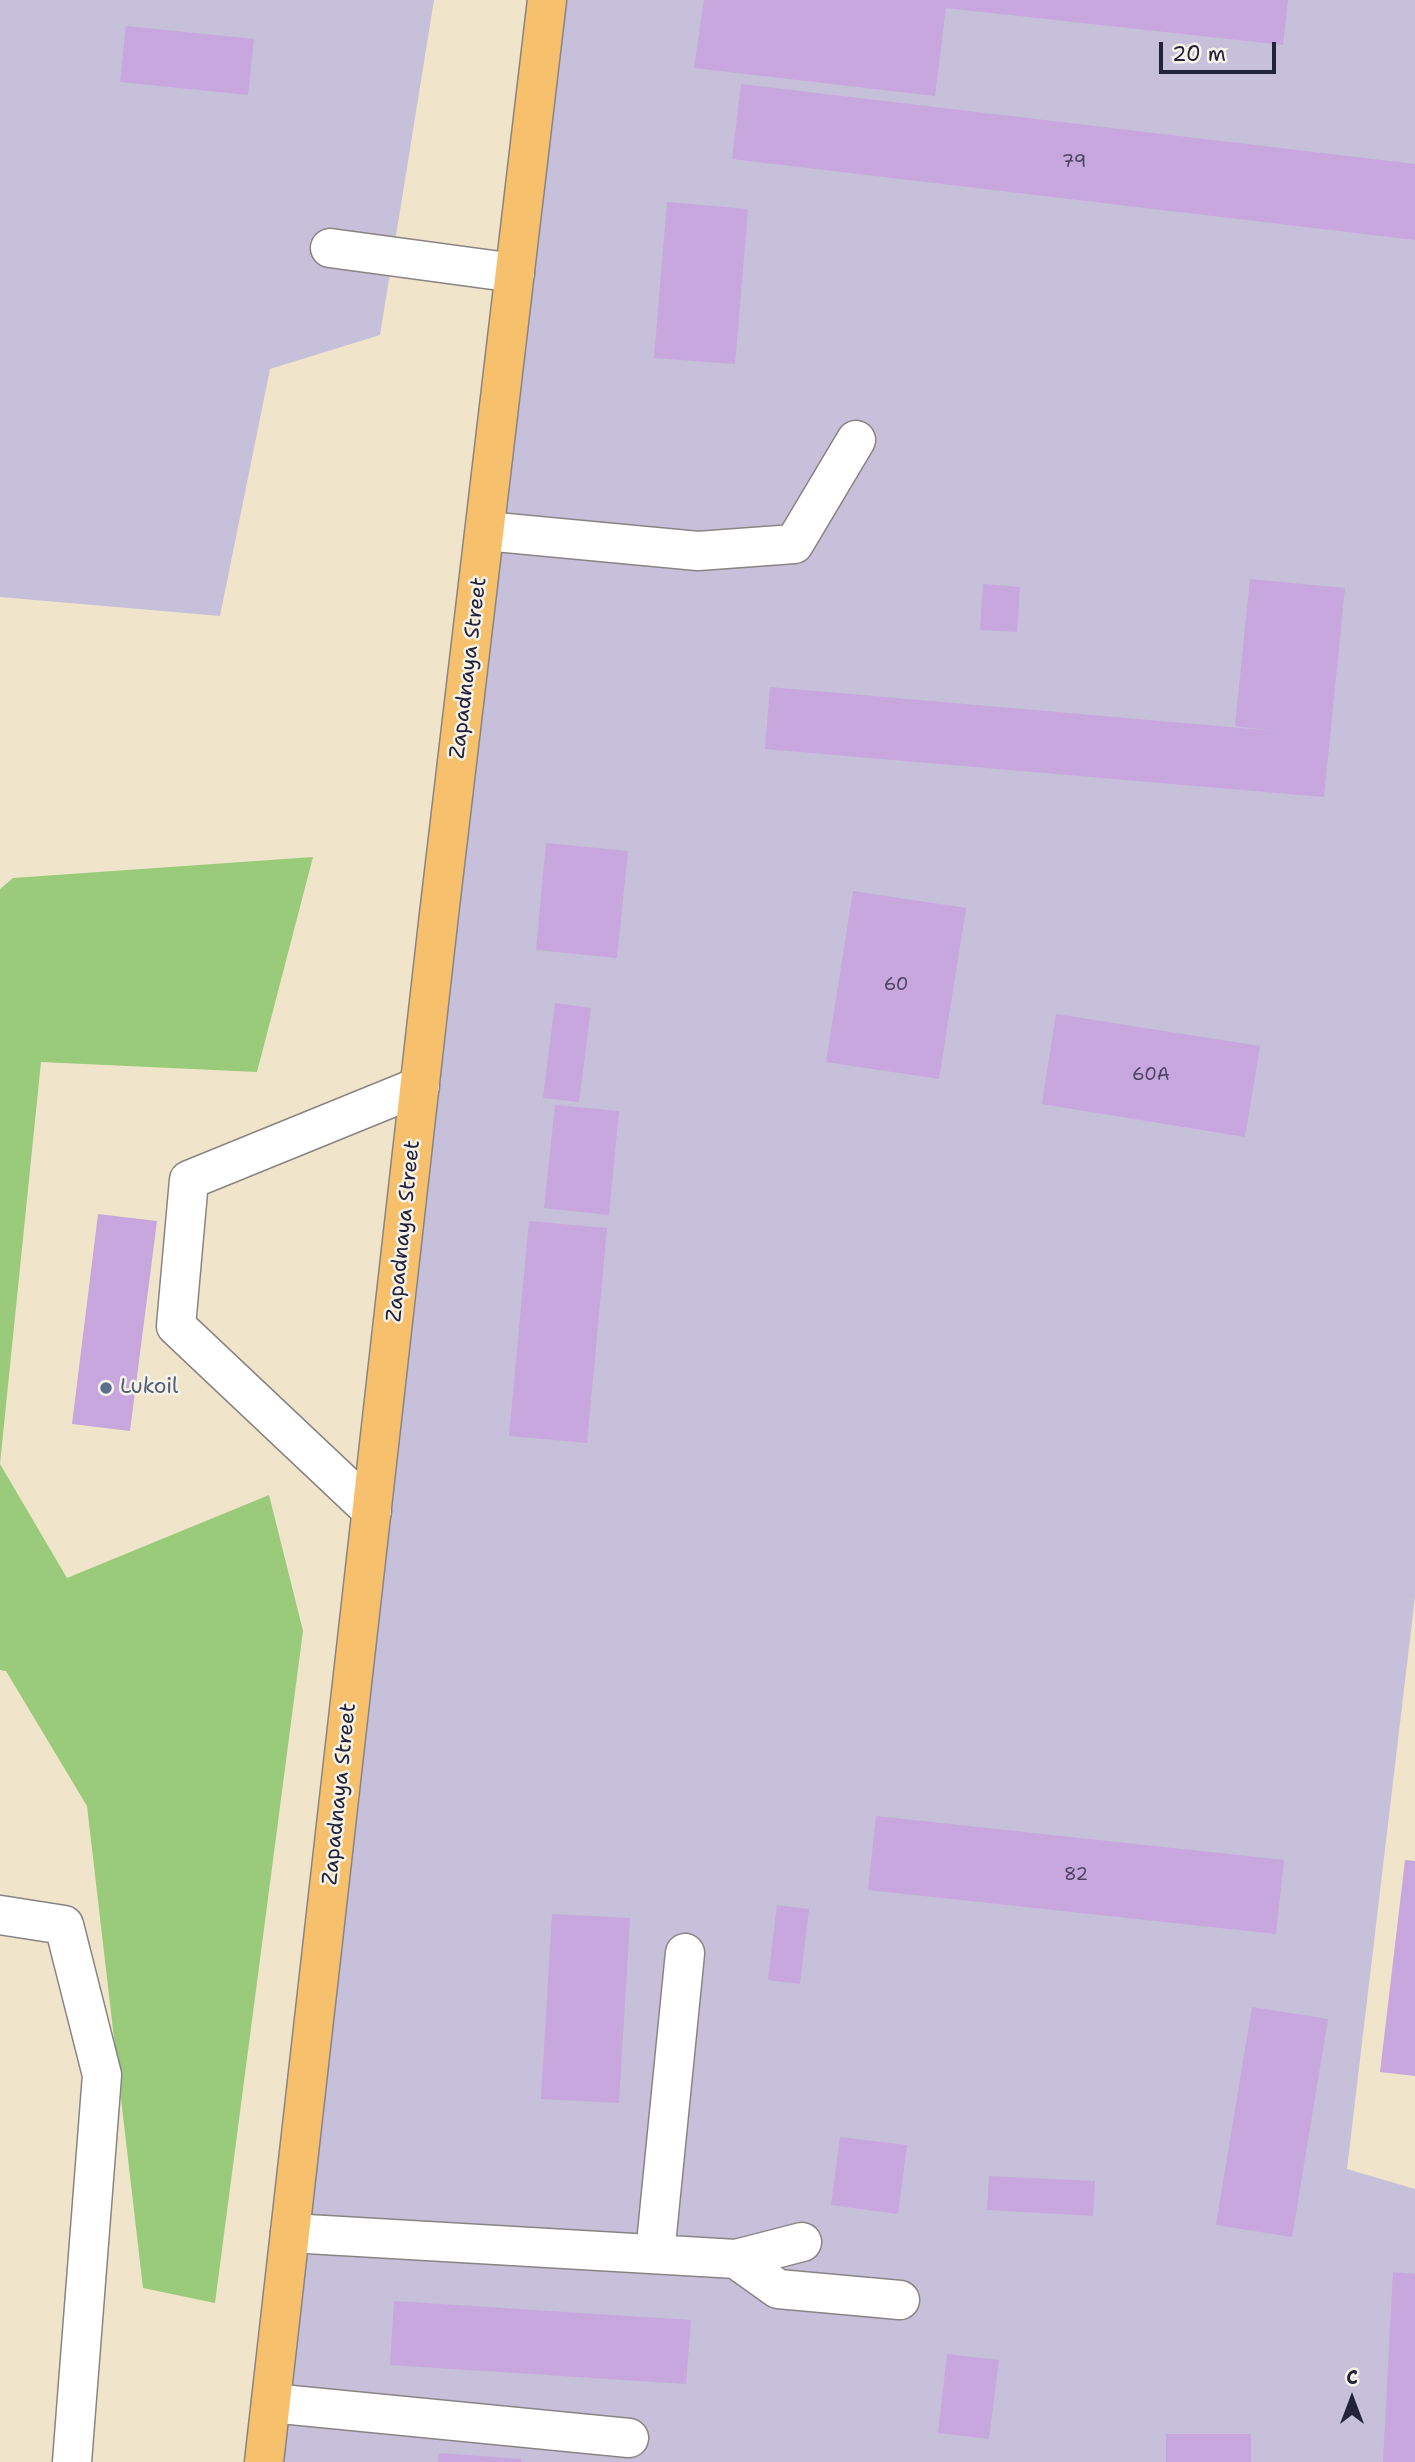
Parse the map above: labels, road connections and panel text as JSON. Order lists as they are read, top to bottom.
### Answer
{
  "streets": {
    "main road": ["Zapadnaya Street"]
  },
  "places": ["Lukoil"],
  "house_numbers": [
    "79",
    "60",
    "60А",
    "82"
  ],
  "scale_bar": "20 m",
  "north": "top"
}
